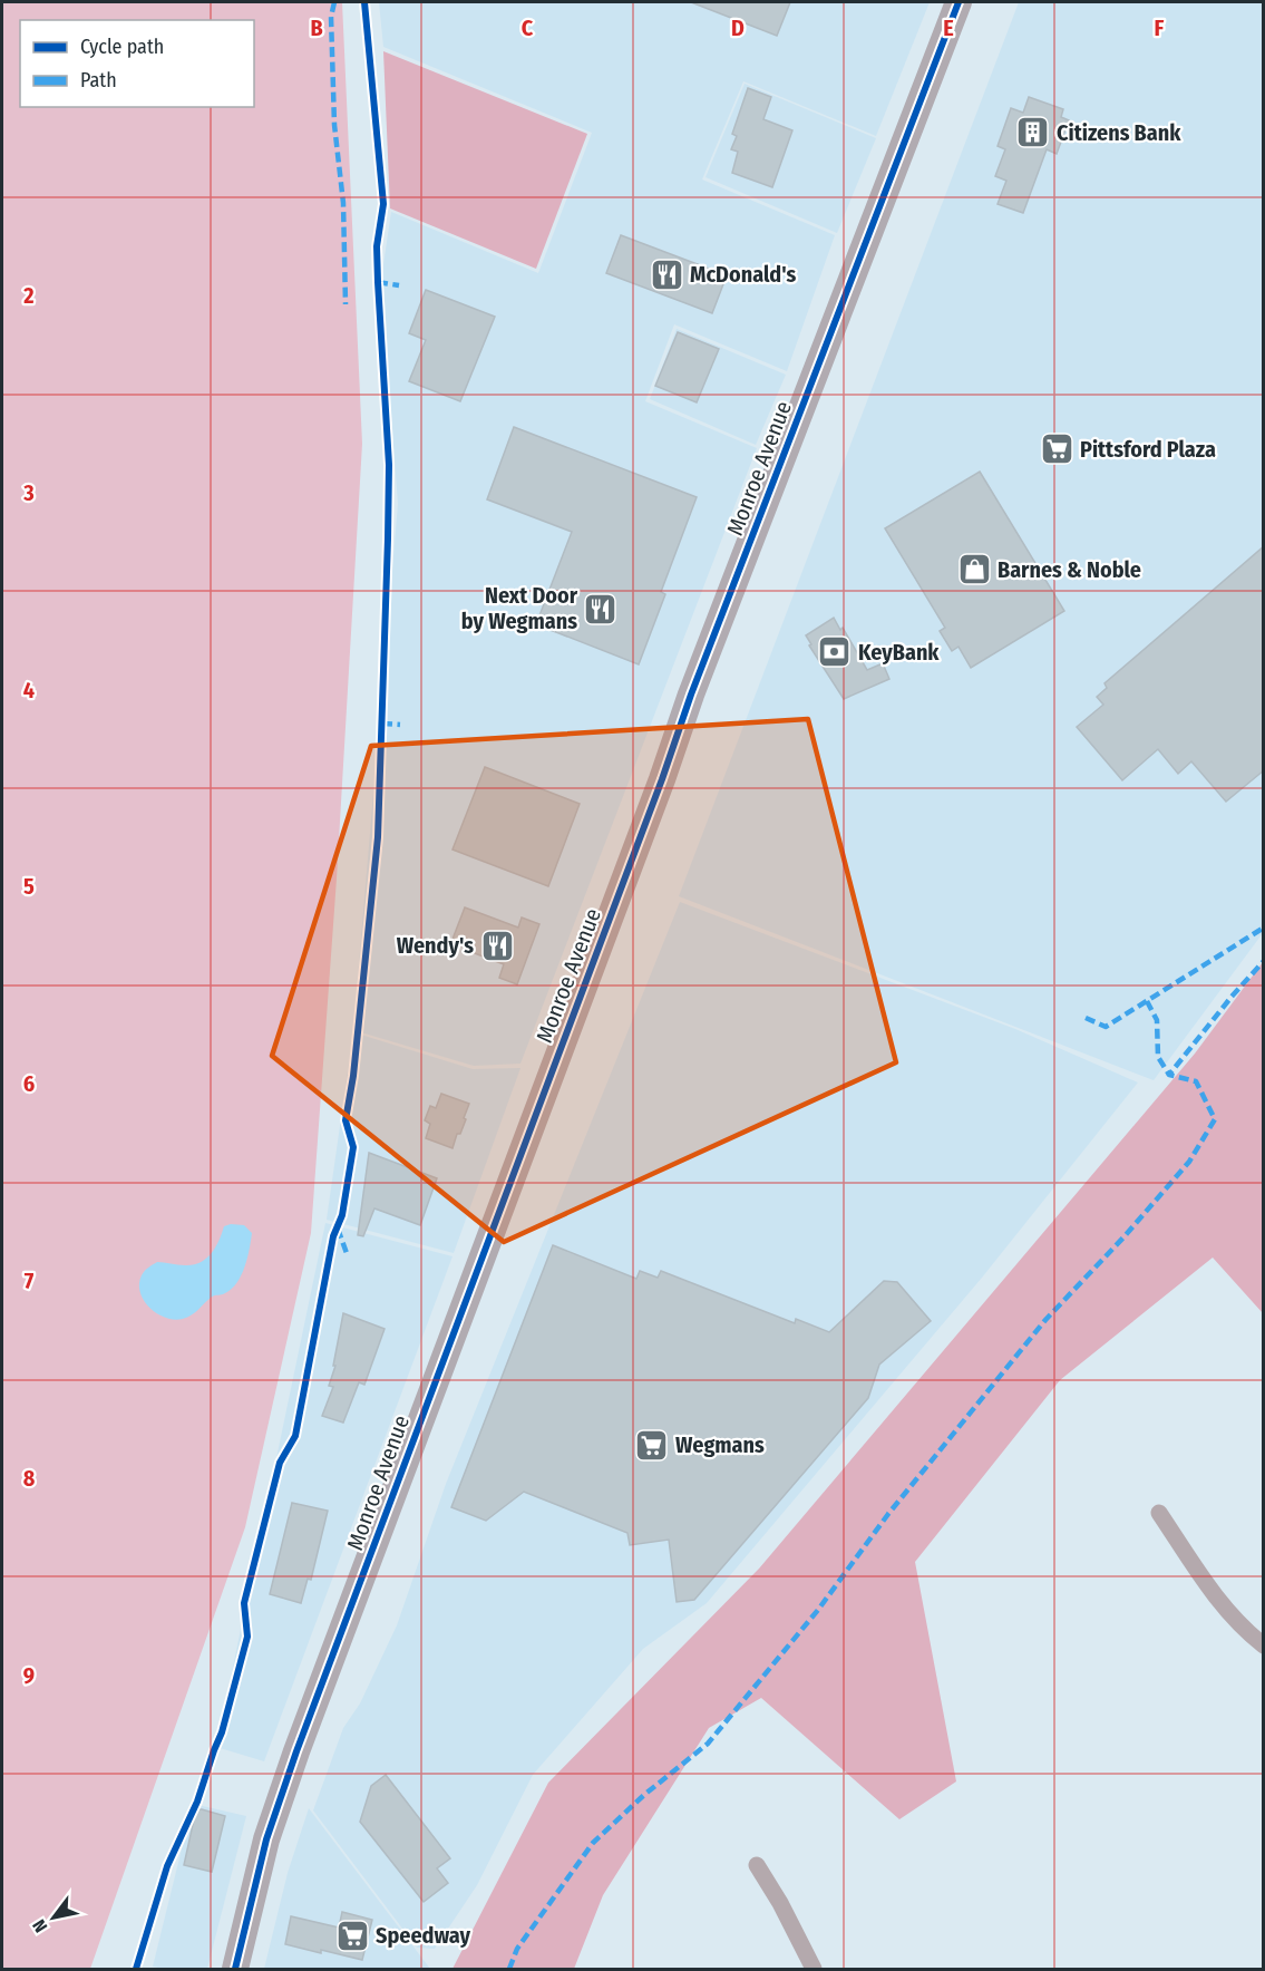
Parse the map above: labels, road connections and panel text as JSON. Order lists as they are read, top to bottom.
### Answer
{
  "streets": {
    "main road": ["Monroe Avenue"]
  },
  "places": {
    "building": ["Citizens Bank"],
    "restaurant": ["McDonald's", "Next Door by Wegmans", "Wendy's"],
    "supermarket": ["Pittsford Plaza", "Wegmans", "Speedway"],
    "shop": ["Barnes & Noble"],
    "bank": ["KeyBank"]
  },
  "legend": ["Cycle path", "Path"],
  "north": "bottom left",
  "grid": {
    "columns": [
      "B",
      "C",
      "D",
      "E",
      "F"
    ],
    "rows": [
      "2",
      "3",
      "4",
      "5",
      "6",
      "7",
      "8",
      "9"
    ]
  }
}
